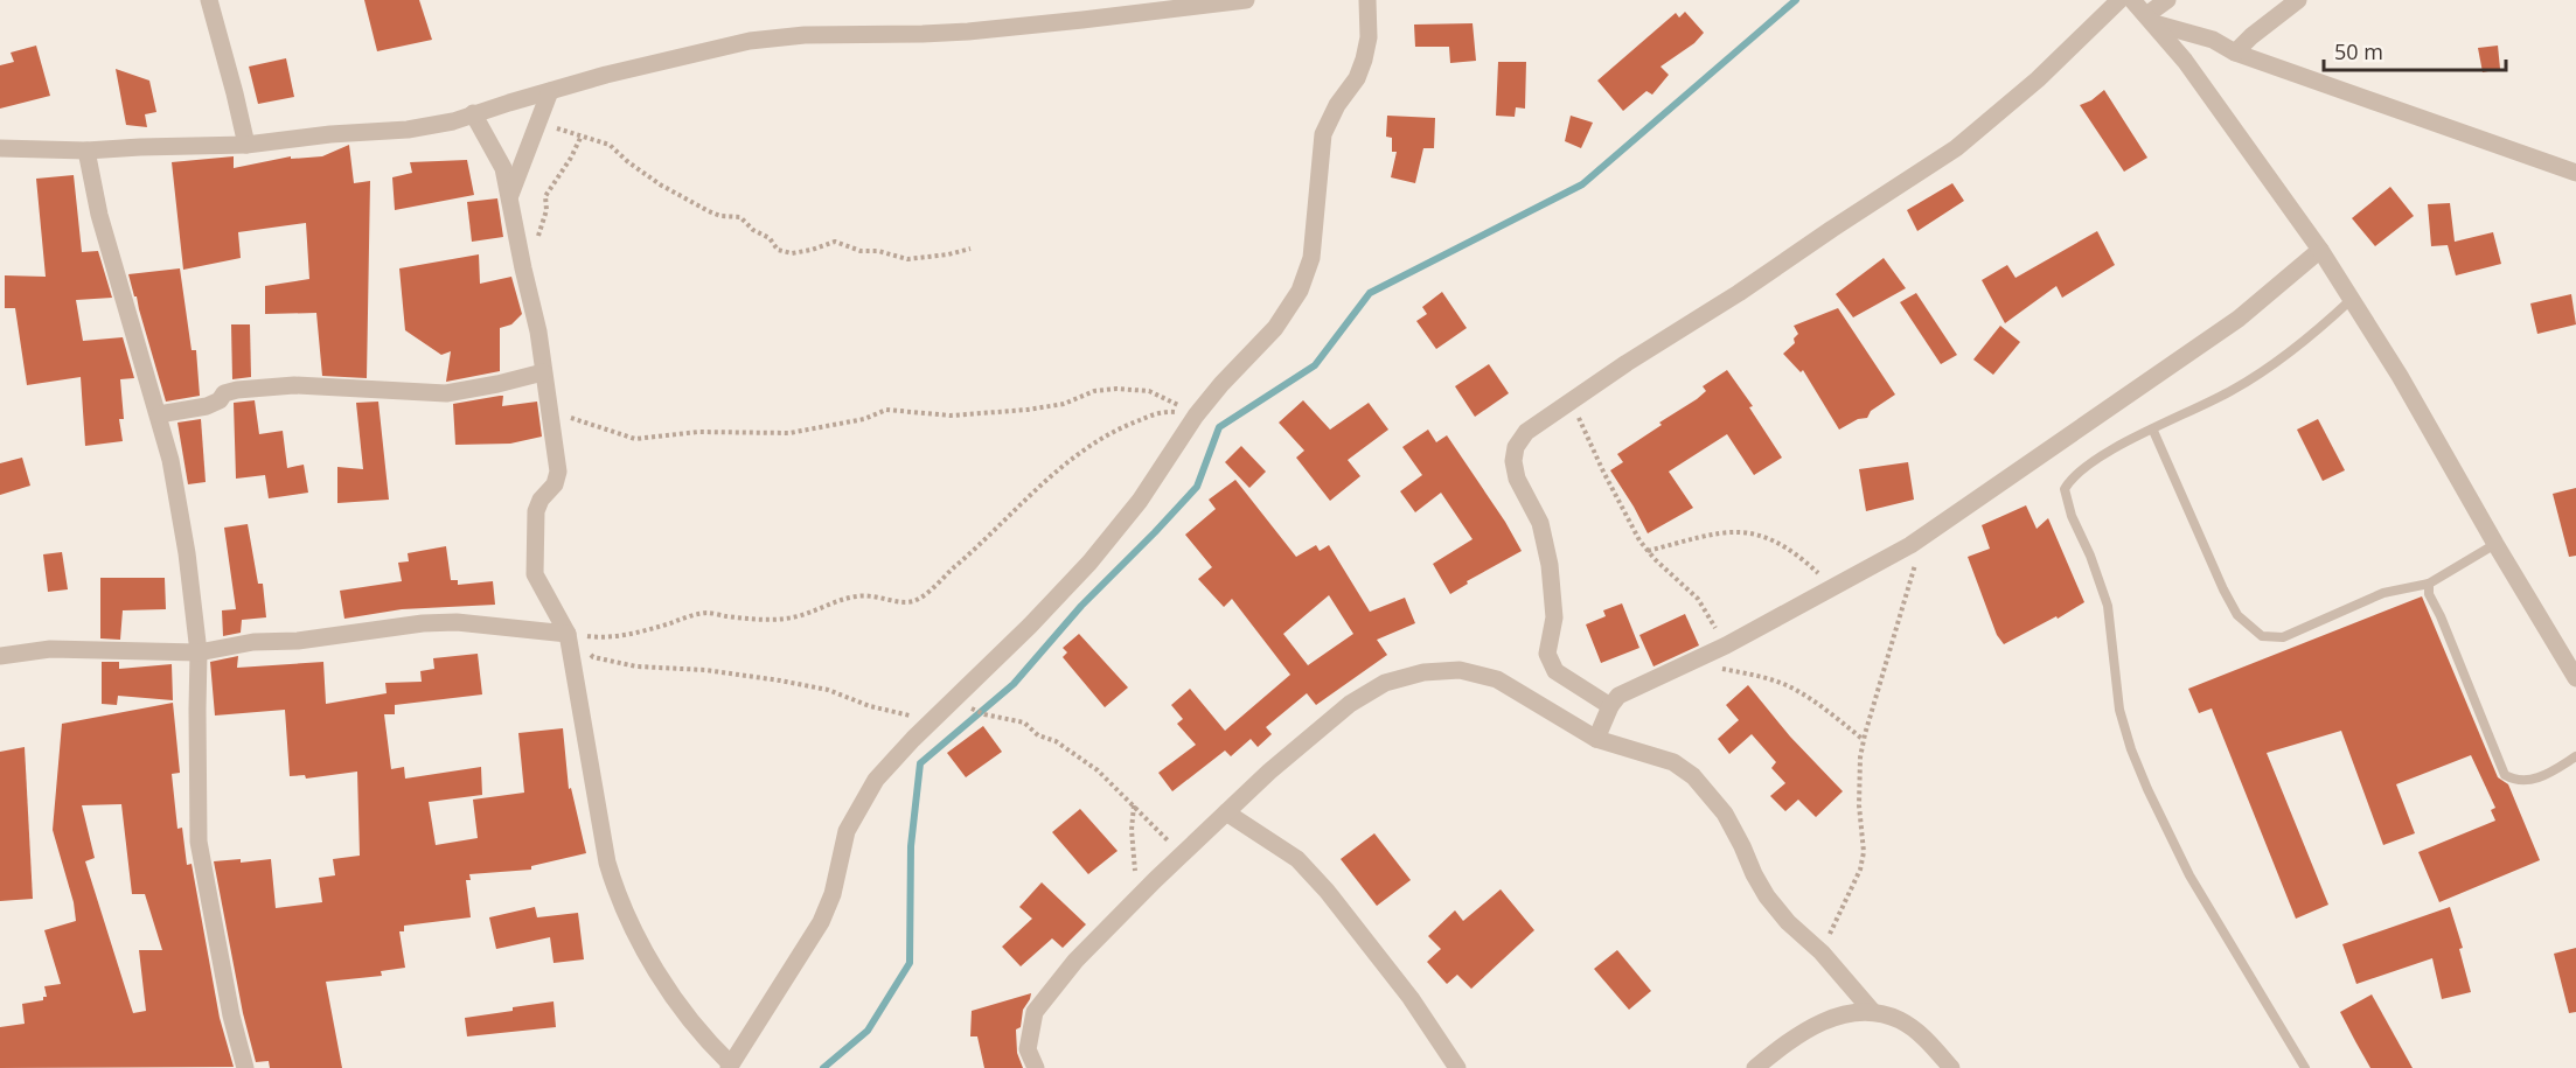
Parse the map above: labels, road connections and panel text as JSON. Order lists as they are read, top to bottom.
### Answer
{
  "scale_bar": "50 m"
}
